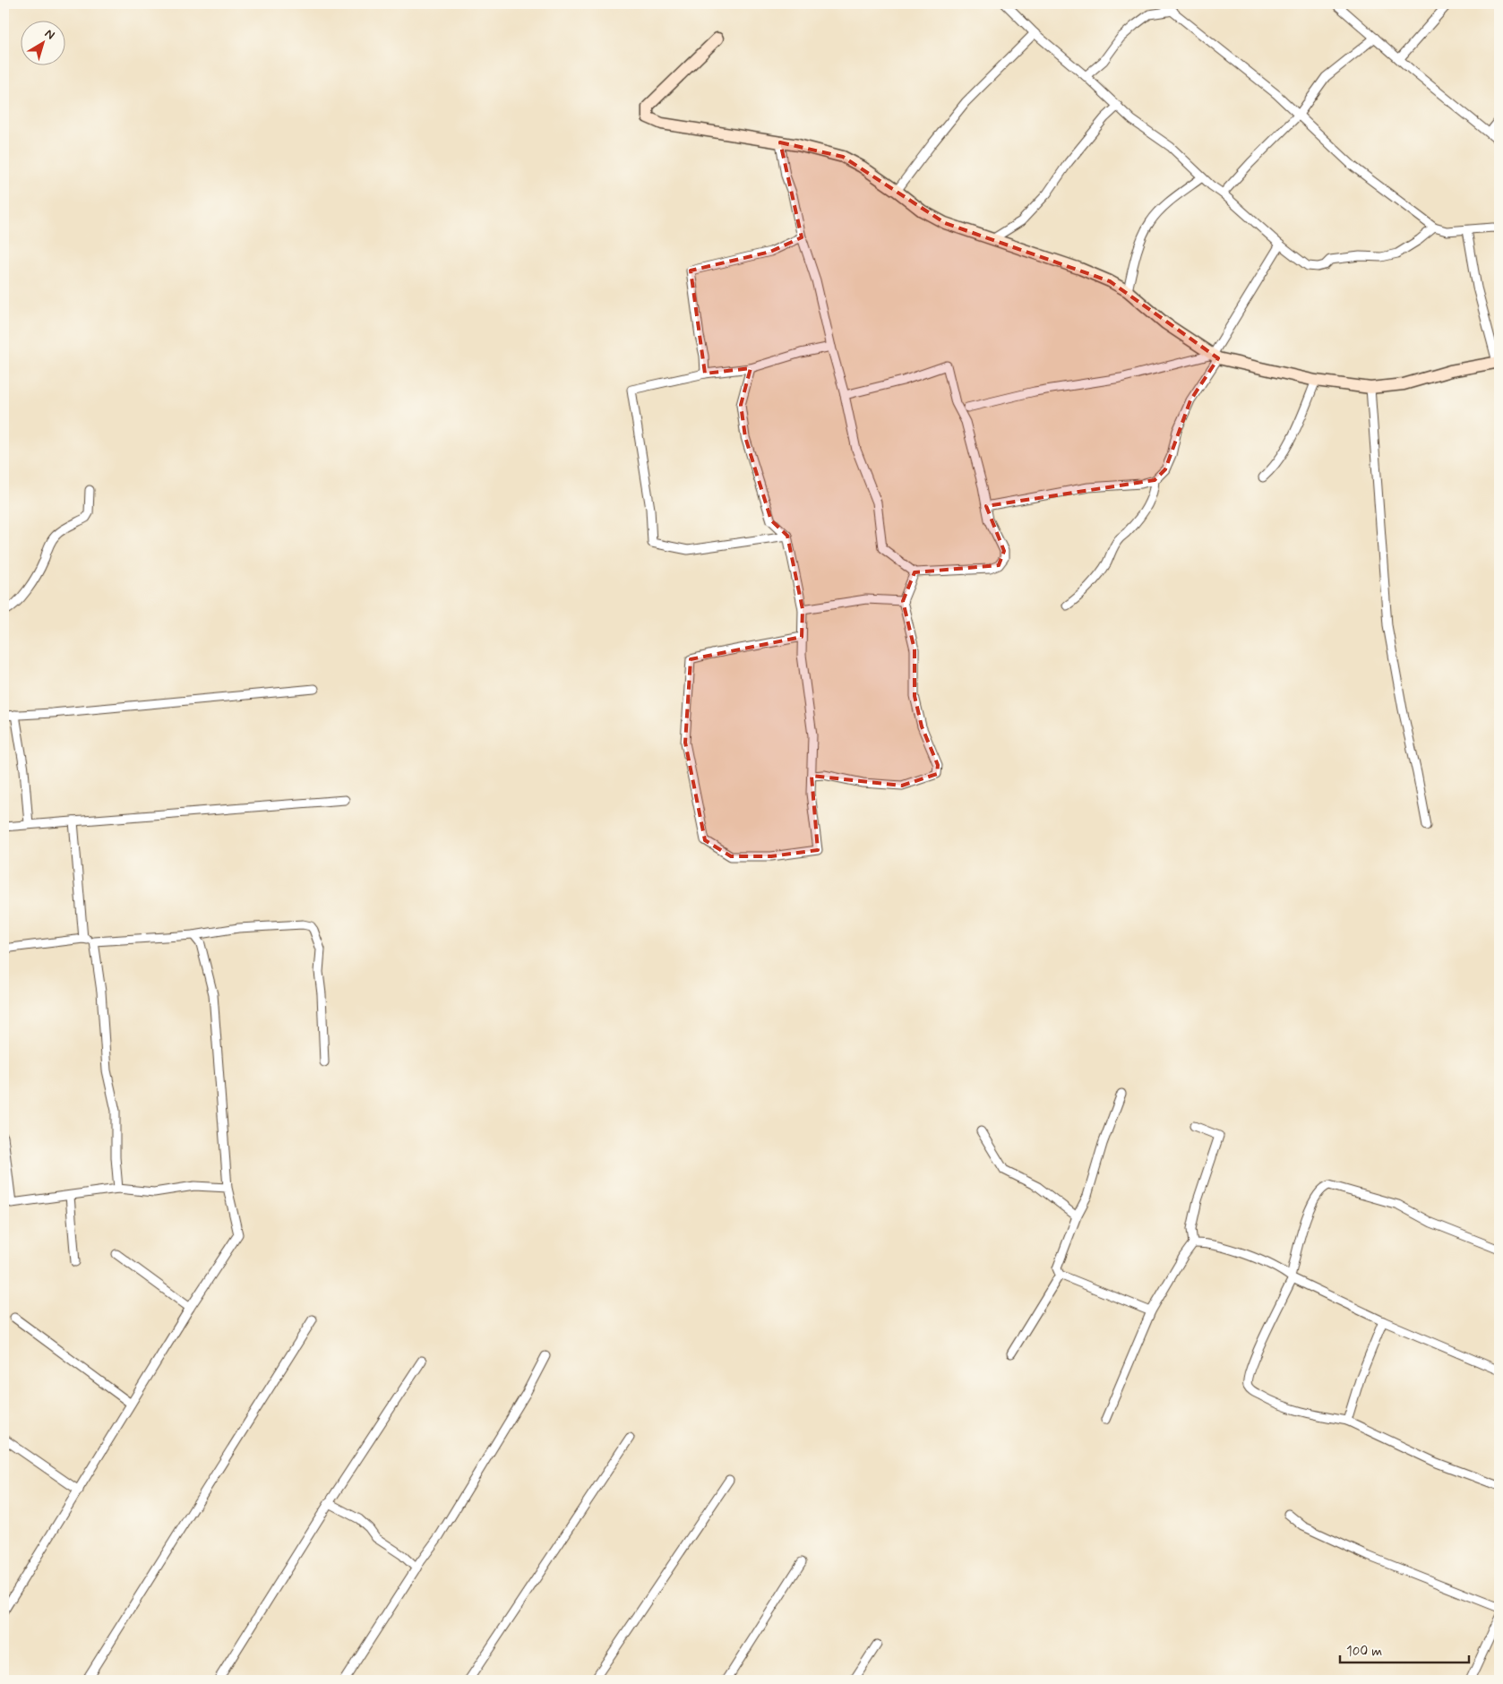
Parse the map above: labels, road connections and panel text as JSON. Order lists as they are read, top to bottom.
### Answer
{
  "scale_bar": "100 m",
  "north": "top right"
}
